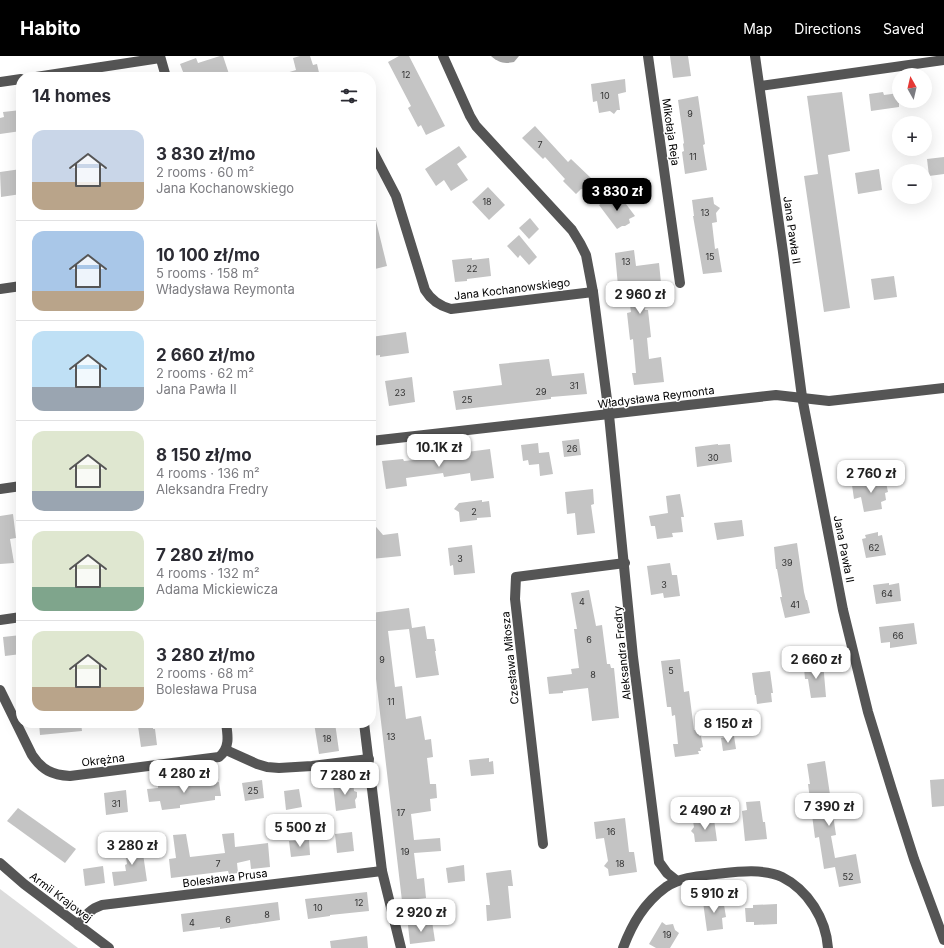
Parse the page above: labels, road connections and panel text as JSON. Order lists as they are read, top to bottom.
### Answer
{
  "streets": {
    "street": [
      "Mikołaja Reja",
      "Jana Pawła II",
      "Jana Kochanowskiego",
      "Władysława Reymonta",
      "Aleksandra Fredry",
      "Czesława Miłosza",
      "Okrężna",
      "Bolesława Prusa",
      "Armii Krajowej"
    ]
  },
  "crossings": [
    ["Jana Pawła II", "Władysława Reymonta"],
    ["Władysława Reymonta", "Aleksandra Fredry"],
    ["Aleksandra Fredry", "Czesława Miłosza"],
    ["Bolesława Prusa", "Armii Krajowej"]
  ],
  "house_numbers": [
    "12",
    "10",
    "9",
    "7",
    "11",
    "18",
    "13",
    "15",
    "13",
    "22",
    "31",
    "29",
    "23",
    "25",
    "26",
    "30",
    "2",
    "62",
    "3",
    "39",
    "3",
    "64",
    "4",
    "41",
    "66",
    "6",
    "9",
    "5",
    "8",
    "11",
    "13",
    "18",
    "25",
    "31",
    "17",
    "16",
    "19",
    "7",
    "18",
    "52",
    "12",
    "10",
    "8",
    "6",
    "4",
    "19"
  ],
  "north": "top",
  "page": {
    "header": "Habito",
    "nav": ["Map", "Directions", "Saved"],
    "map_buttons": ["+", "−"],
    "heading": "14 homes",
    "list": [
      {
        "name": "3 830 zł/mo",
        "note": "2 rooms · 60 m² · Jana Kochanowskiego"
      },
      {
        "name": "10 100 zł/mo",
        "note": "5 rooms · 158 m² · Władysława Reymonta"
      },
      {
        "name": "2 660 zł/mo",
        "note": "2 rooms · 62 m² · Jana Pawła II"
      },
      {
        "name": "8 150 zł/mo",
        "note": "4 rooms · 136 m² · Aleksandra Fredry"
      },
      {
        "name": "7 280 zł/mo",
        "note": "4 rooms · 132 m² · Adama Mickiewicza"
      },
      {
        "name": "3 280 zł/mo",
        "note": "2 rooms · 68 m² · Bolesława Prusa"
      }
    ],
    "price": [
      "3 830 zł",
      "2 960 zł",
      "10.1K zł",
      "2 760 zł",
      "2 660 zł",
      "8 150 zł",
      "4 280 zł",
      "7 280 zł",
      "7 390 zł",
      "2 490 zł",
      "5 500 zł",
      "3 280 zł",
      "5 910 zł",
      "2 920 zł"
    ]
  }
}
